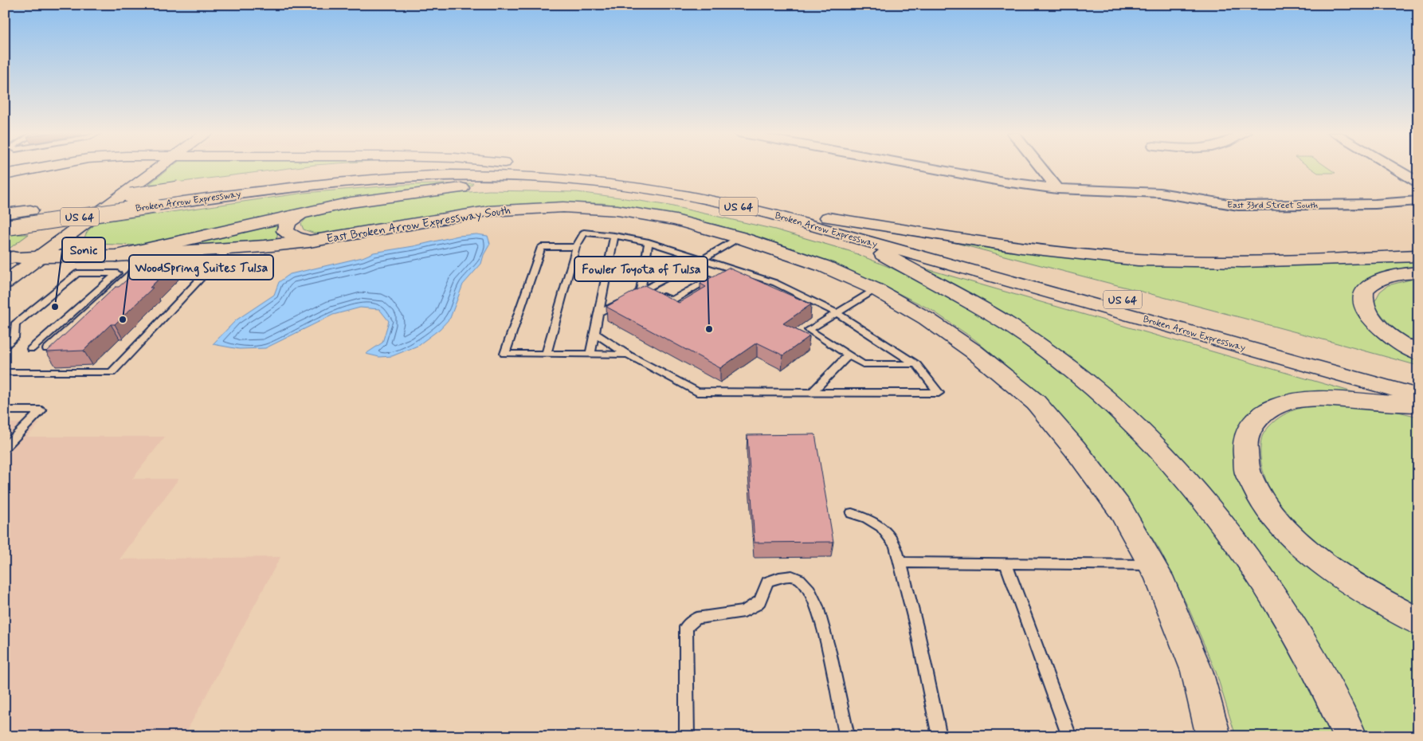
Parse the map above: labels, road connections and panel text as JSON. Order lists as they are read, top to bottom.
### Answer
{
  "streets": {
    "main road": ["Broken Arrow Expressway", "US 64", "East Broken Arrow Expressway South"],
    "street": ["East 33rd Street South"]
  },
  "places": ["Sonic", "WoodSpring Suites Tulsa", "Fowler Toyota of Tulsa"]
}
